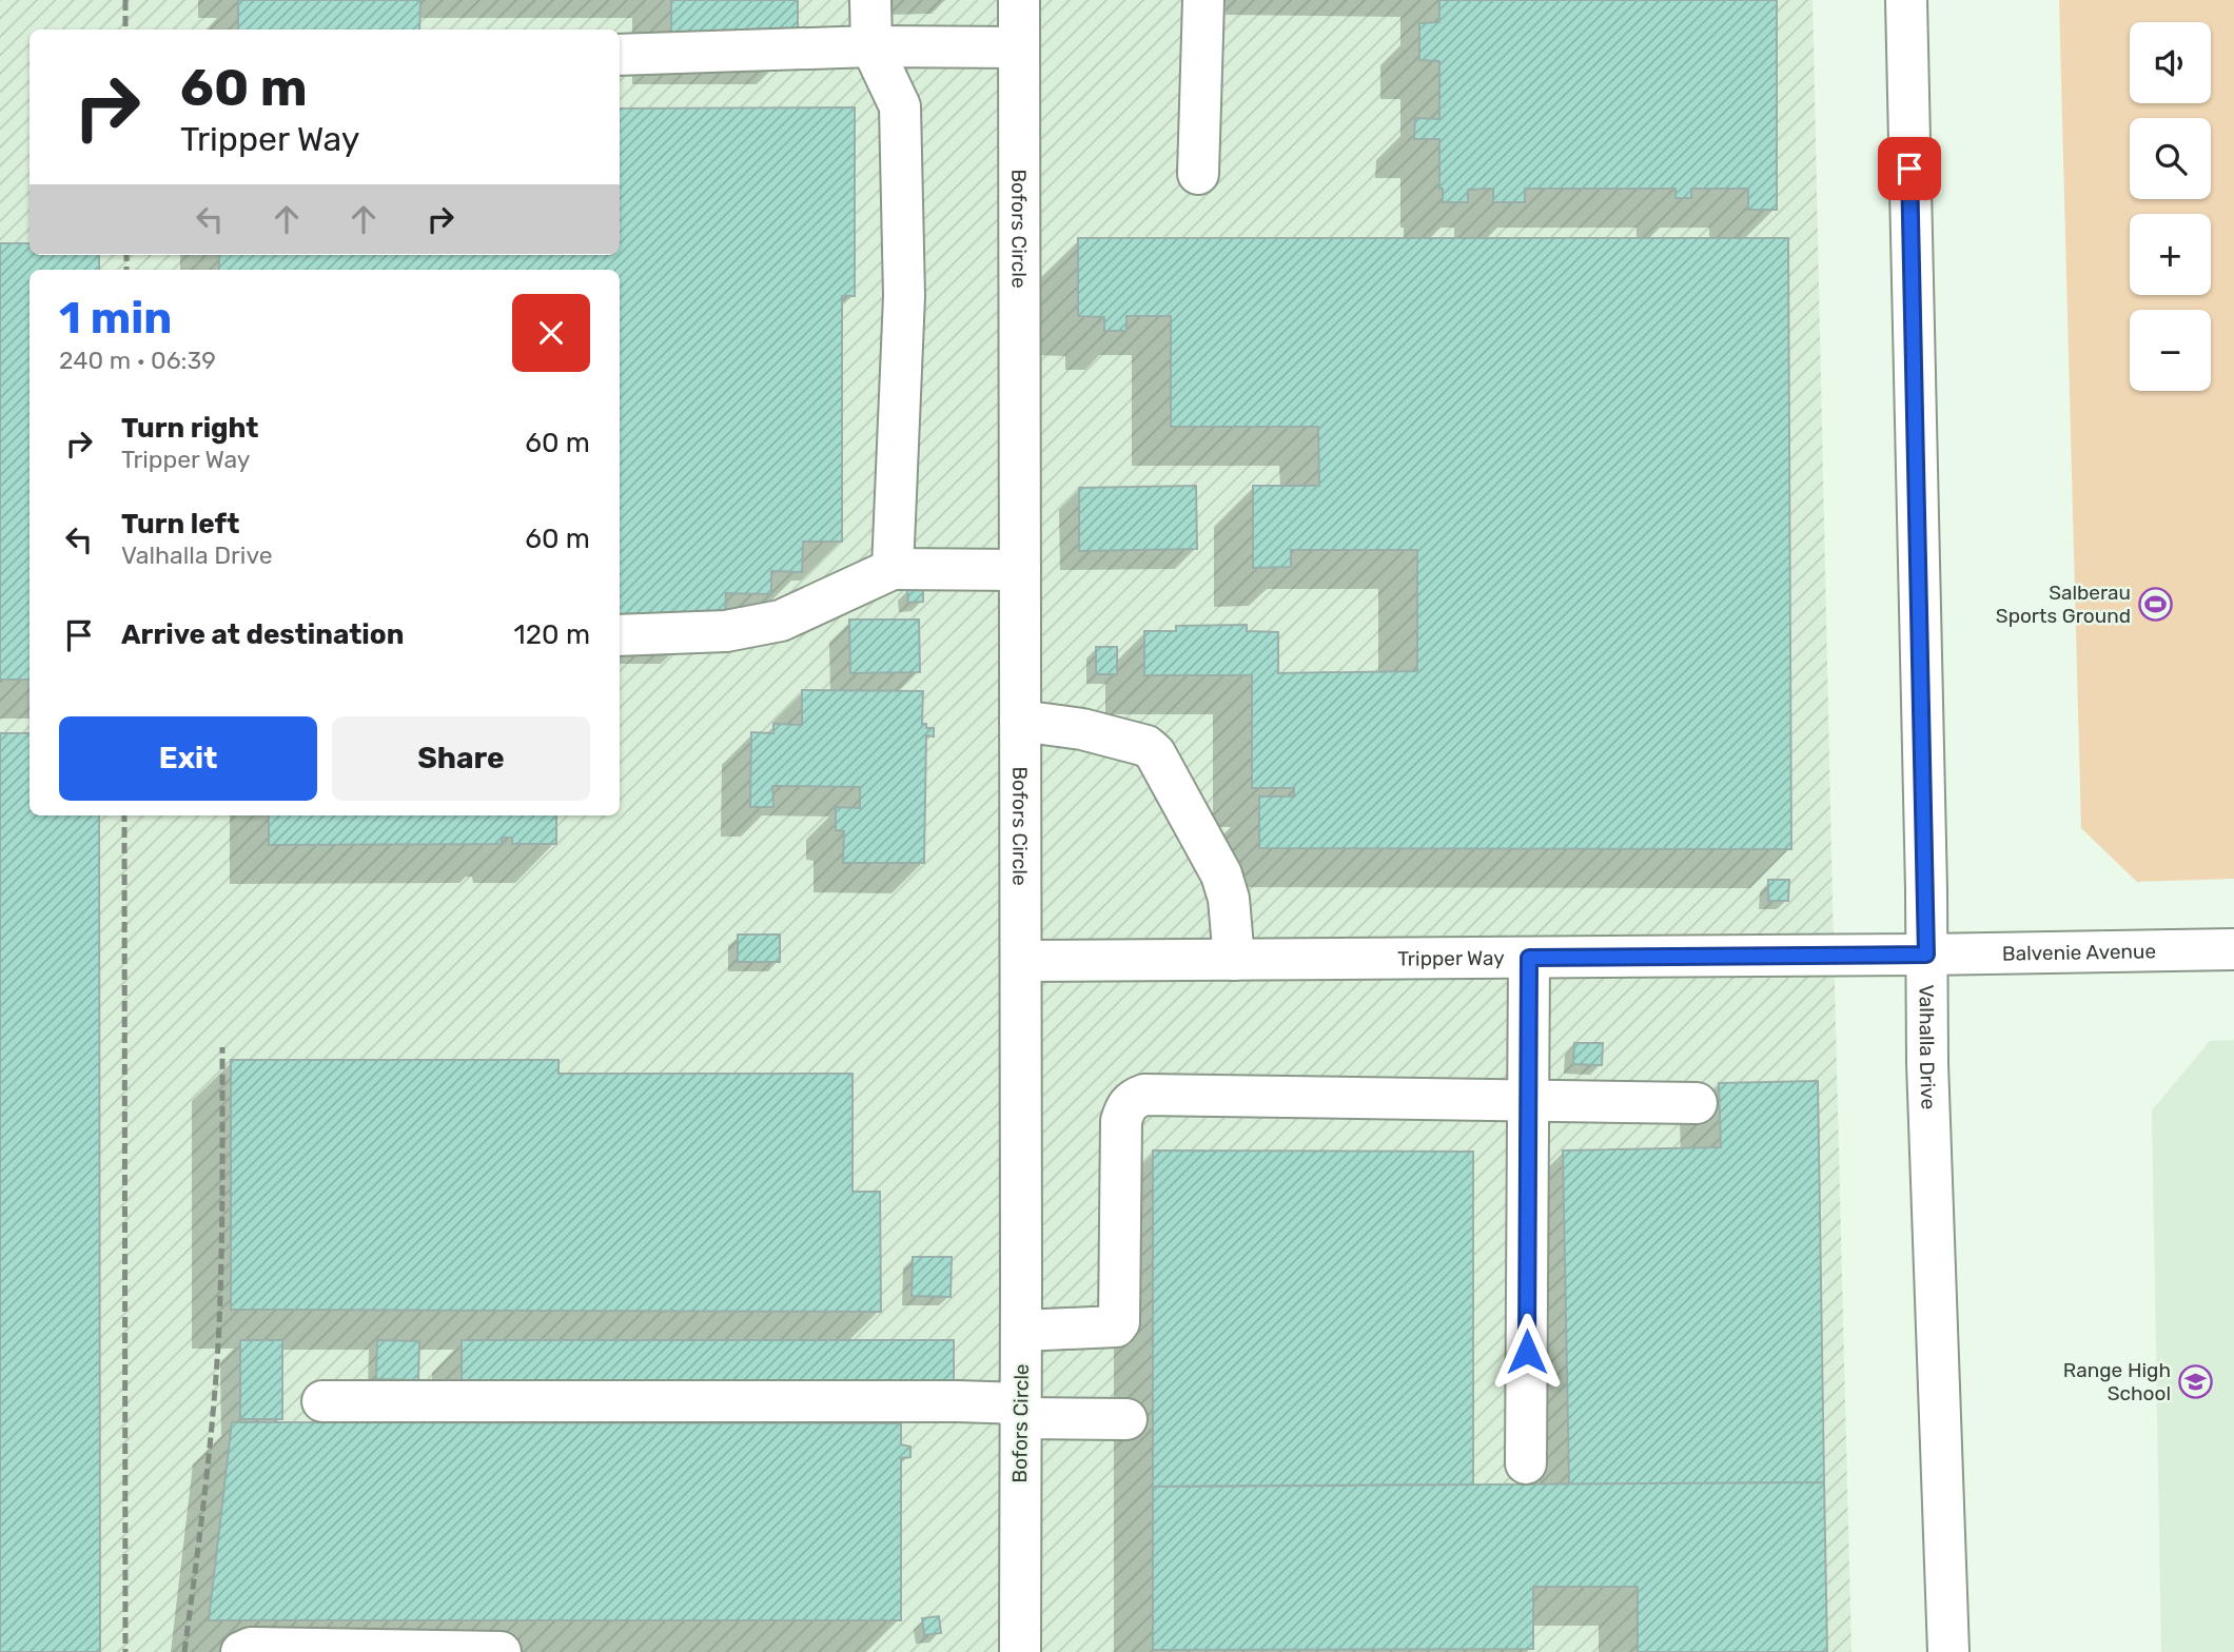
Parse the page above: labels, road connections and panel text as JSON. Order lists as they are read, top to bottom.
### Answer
{
  "streets": {
    "street": [
      "Bofors Circle",
      "Balvenie Avenue",
      "Tripper Way",
      "Valhalla Drive"
    ]
  },
  "crossings": [
    ["Bofors Circle", "Tripper Way"],
    ["Balvenie Avenue", "Tripper Way"],
    ["Balvenie Avenue", "Valhalla Drive"],
    ["Tripper Way", "Valhalla Drive"]
  ],
  "places": {
    "sports": ["Salberau Sports Ground"],
    "school or university": ["Range High School"]
  },
  "page": {
    "map_buttons": ["+", "−"],
    "turn": ["60 m", "Tripper Way"],
    "heading": ["1 min", "240 m · 06:39"],
    "list": [
      {
        "name": "Turn right",
        "note": "Tripper Way",
        "value": "60 m"
      },
      {
        "name": "Turn left",
        "note": "Valhalla Drive",
        "value": "60 m"
      },
      {
        "name": "Arrive at destination",
        "value": "120 m"
      }
    ],
    "buttons": ["Exit", "Share"]
  }
}
